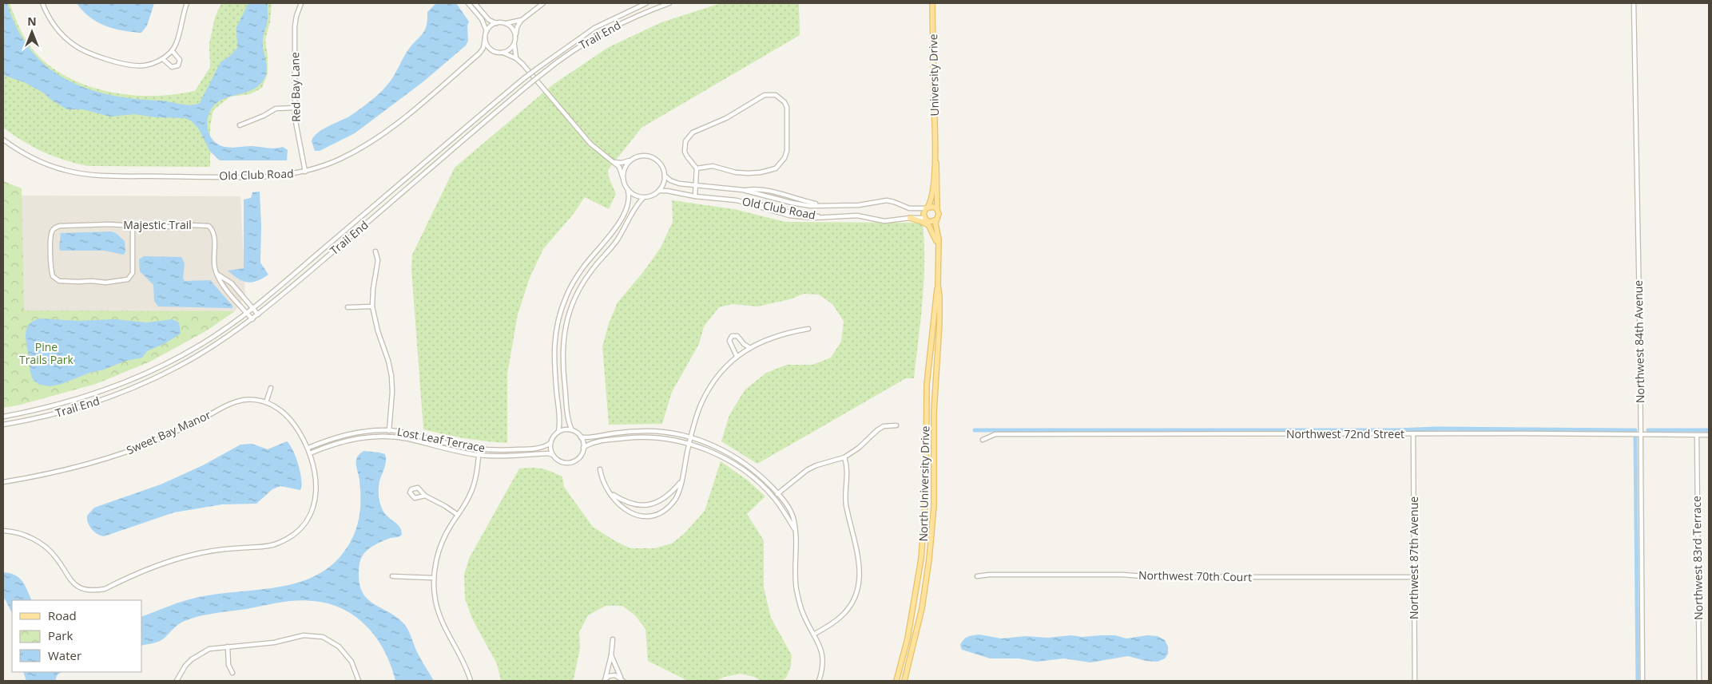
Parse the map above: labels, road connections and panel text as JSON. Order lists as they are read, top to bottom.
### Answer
{
  "streets": {
    "main road": ["University Drive", "North University Drive"],
    "street": [
      "Trail End",
      "Red Bay Lane",
      "Old Club Road",
      "Majestic Trail",
      "Northwest 84th Avenue",
      "Sweet Bay Manor",
      "Northwest 72nd Street",
      "Lost Leaf Terrace",
      "Northwest 87th Avenue",
      "Northwest 83rd Terrace",
      "Northwest 70th Court"
    ]
  },
  "crossings": [
    ["Trail End", "Majestic Trail"],
    ["University Drive", "Old Club Road"],
    ["Red Bay Lane", "Old Club Road"],
    ["Northwest 84th Avenue", "Northwest 72nd Street"],
    ["Sweet Bay Manor", "Lost Leaf Terrace"],
    ["Northwest 72nd Street", "Northwest 87th Avenue"],
    ["Northwest 72nd Street", "Northwest 83rd Terrace"],
    ["Northwest 87th Avenue", "Northwest 70th Court"]
  ],
  "parks": ["Pine Trails Park"],
  "legend": ["Road", "Park", "Water"],
  "north": "top"
}
